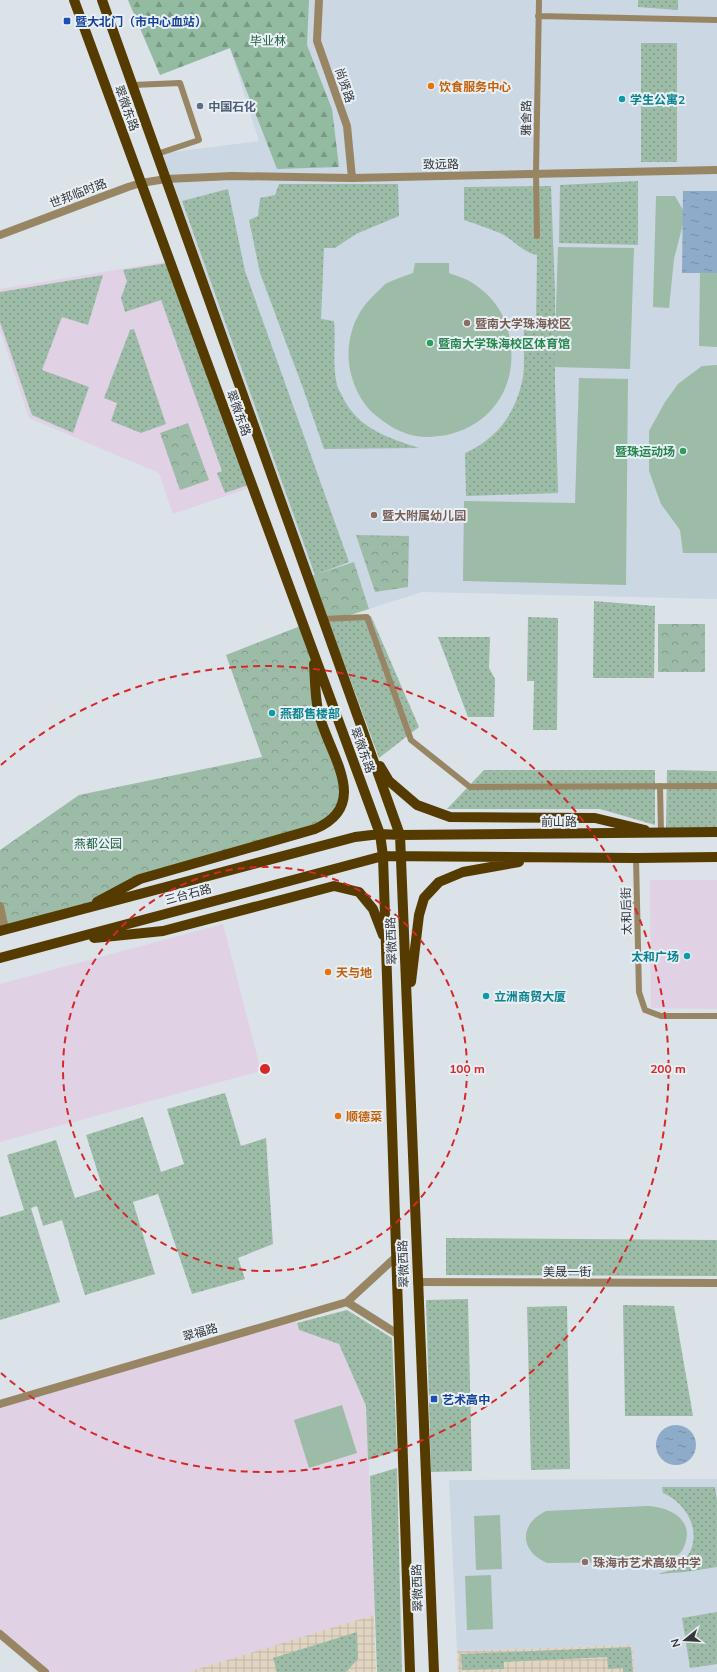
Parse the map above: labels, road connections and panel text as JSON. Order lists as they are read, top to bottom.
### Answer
{
  "streets": {
    "main road": [
      "翠微东路",
      "前山路",
      "三台石路",
      "翠微西路"
    ],
    "street": [
      "尚贤路",
      "致远路",
      "世邦临时路",
      "美晟一街",
      "翠福路"
    ],
    "lane": ["雅舍路", "太和后街"]
  },
  "crossings": [
    ["尚贤路", "致远路"],
    ["翠微东路", "致远路"],
    ["翠微东路", "世邦临时路"],
    ["翠微东路", "前山路"],
    ["翠微东路", "三台石路"],
    ["翠微东路", "翠微西路"],
    ["雅舍路", "致远路"],
    ["致远路", "世邦临时路"],
    ["前山路", "三台石路"],
    ["三台石路", "翠微西路"],
    ["翠微西路", "美晟一街"]
  ],
  "parks": ["毕业林", "燕都公园"],
  "places": {
    "transit": ["暨大北门（市中心血站）", "艺术高中"],
    "other": [
      "饮食服务中心",
      "学生公寓2",
      "中国石化",
      "暨南大学珠海校区",
      "暨南大学珠海校区体育馆",
      "暨珠运动场",
      "暨大附属幼儿园",
      "燕都售楼部",
      "太和广场",
      "天与地",
      "立洲商贸大厦",
      "顺德菜",
      "珠海市艺术高级中学"
    ]
  },
  "north": "left",
  "rings": ["100 m", "200 m"]
}
